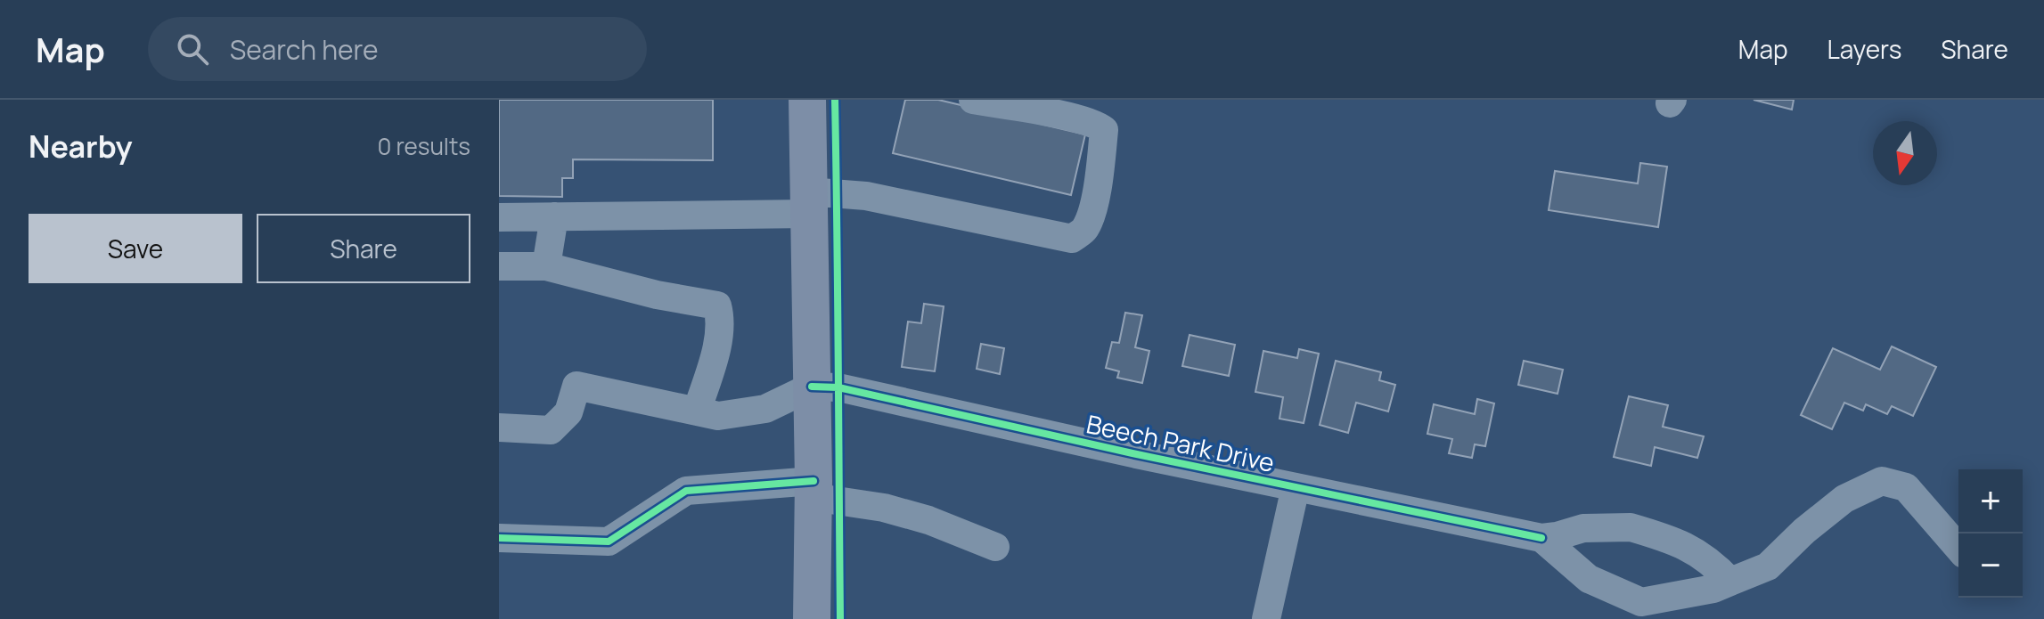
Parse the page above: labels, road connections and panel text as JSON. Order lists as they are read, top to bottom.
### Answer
{
  "streets": {
    "street": ["Beech Park Drive"]
  },
  "north": "bottom",
  "page": {
    "header": "Map",
    "search": "Search here",
    "nav": ["Map", "Layers", "Share"],
    "heading": ["Nearby", "0 results"],
    "buttons": ["Save", "Share"],
    "map_buttons": ["+", "−"]
  }
}
